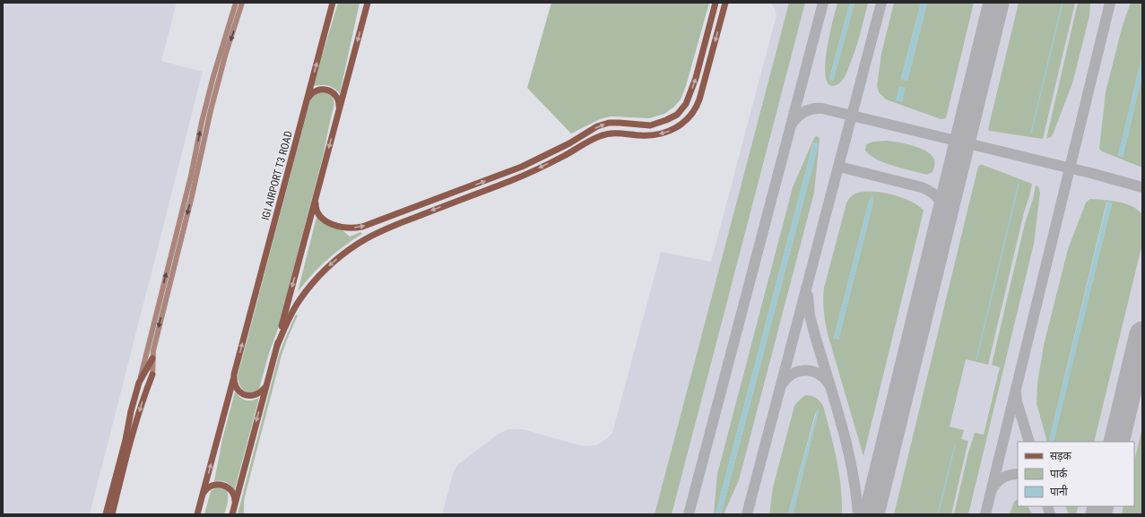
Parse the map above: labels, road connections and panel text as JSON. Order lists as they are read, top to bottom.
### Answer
{
  "streets": {
    "main road": ["IGI AIRPORT T3 ROAD"]
  },
  "legend": ["सड़क", "पार्क", "पानी"]
}
